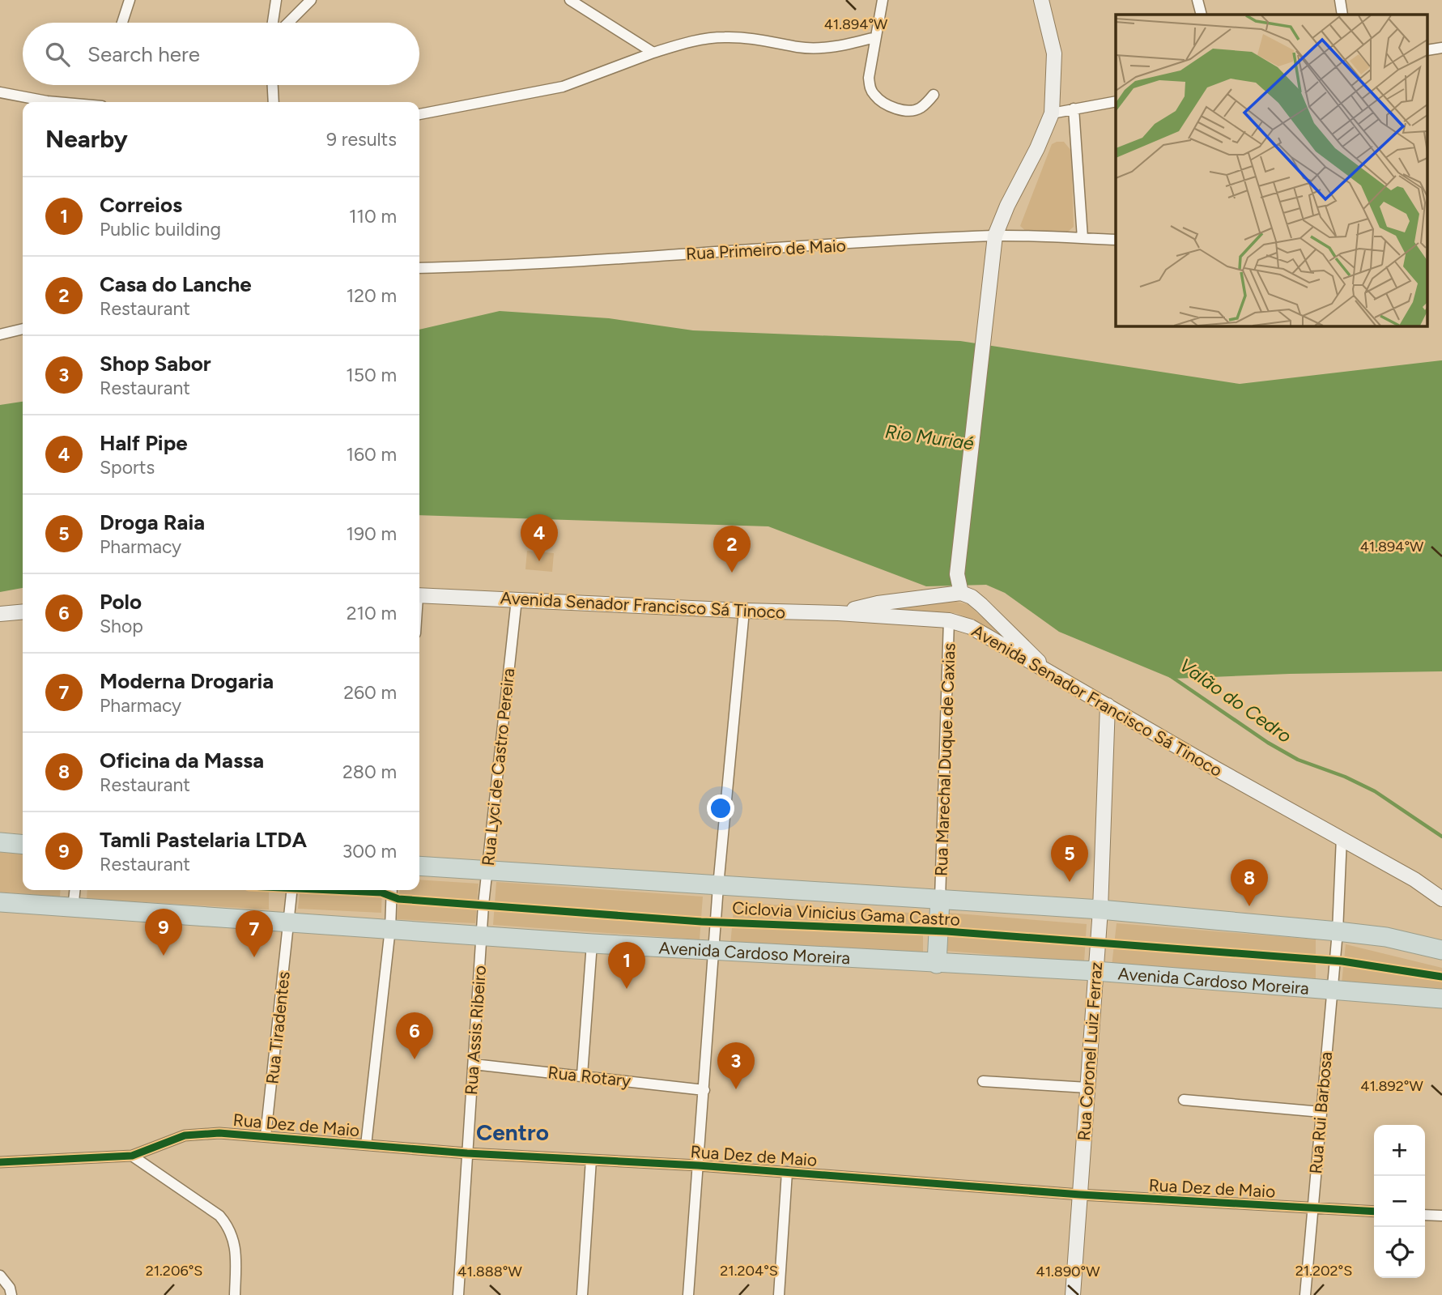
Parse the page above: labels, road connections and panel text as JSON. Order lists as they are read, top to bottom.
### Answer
{
  "streets": {
    "highway": ["Avenida Cardoso Moreira"],
    "street": [
      "Rua Primeiro de Maio",
      "Avenida Senador Francisco Sá Tinoco",
      "Rua Marechal Duque de Caxias",
      "Rua Lyci de Castro Pereira",
      "Rua Tiradentes",
      "Rua Assis Ribeiro",
      "Rua Coronel Luiz Ferraz",
      "Rua Rotary",
      "Rua Rui Barbosa",
      "Rua Dez de Maio"
    ],
    "cycle path": ["Ciclovia Vinicius Gama Castro"]
  },
  "crossings": [
    ["Avenida Senador Francisco Sá Tinoco", "Rua Marechal Duque de Caxias"],
    ["Avenida Senador Francisco Sá Tinoco", "Rua Lyci de Castro Pereira"],
    ["Avenida Senador Francisco Sá Tinoco", "Rua Coronel Luiz Ferraz"],
    ["Avenida Senador Francisco Sá Tinoco", "Rua Rui Barbosa"],
    ["Rua Lyci de Castro Pereira", "Avenida Cardoso Moreira"],
    ["Rua Lyci de Castro Pereira", "Rua Assis Ribeiro"],
    ["Avenida Cardoso Moreira", "Rua Tiradentes"],
    ["Avenida Cardoso Moreira", "Rua Assis Ribeiro"],
    ["Avenida Cardoso Moreira", "Rua Coronel Luiz Ferraz"],
    ["Avenida Cardoso Moreira", "Rua Rui Barbosa"],
    ["Rua Tiradentes", "Rua Dez de Maio"],
    ["Rua Assis Ribeiro", "Rua Rotary"],
    ["Rua Assis Ribeiro", "Rua Dez de Maio"],
    ["Rua Coronel Luiz Ferraz", "Rua Dez de Maio"],
    ["Rua Rui Barbosa", "Rua Dez de Maio"]
  ],
  "districts": ["Centro"],
  "water": ["Rio Muriaé", "Valão do Cedro"],
  "page": {
    "search": "Search here",
    "heading": ["Nearby", "9 results"],
    "list": [
      {
        "mark": "1",
        "name": "Correios",
        "note": "Public building",
        "value": "110 m"
      },
      {
        "mark": "2",
        "name": "Casa do Lanche",
        "note": "Restaurant",
        "value": "120 m"
      },
      {
        "mark": "3",
        "name": "Shop Sabor",
        "note": "Restaurant",
        "value": "150 m"
      },
      {
        "mark": "4",
        "name": "Half Pipe",
        "note": "Sports",
        "value": "160 m"
      },
      {
        "mark": "5",
        "name": "Droga Raia",
        "note": "Pharmacy",
        "value": "190 m"
      },
      {
        "mark": "6",
        "name": "Polo",
        "note": "Shop",
        "value": "210 m"
      },
      {
        "mark": "7",
        "name": "Moderna Drogaria",
        "note": "Pharmacy",
        "value": "260 m"
      },
      {
        "mark": "8",
        "name": "Oficina da Massa",
        "note": "Restaurant",
        "value": "280 m"
      },
      {
        "mark": "9",
        "name": "Tamli Pastelaria LTDA",
        "note": "Restaurant",
        "value": "300 m"
      }
    ],
    "pins": [
      "4",
      "2",
      "5",
      "8",
      "9",
      "7",
      "1",
      "6",
      "3"
    ],
    "map_buttons": ["+", "−"]
  },
  "coordinates": [
    "41.894°W",
    "41.892°W",
    "21.206°S",
    "21.204°S",
    "21.202°S",
    "41.888°W",
    "41.890°W"
  ]
}
